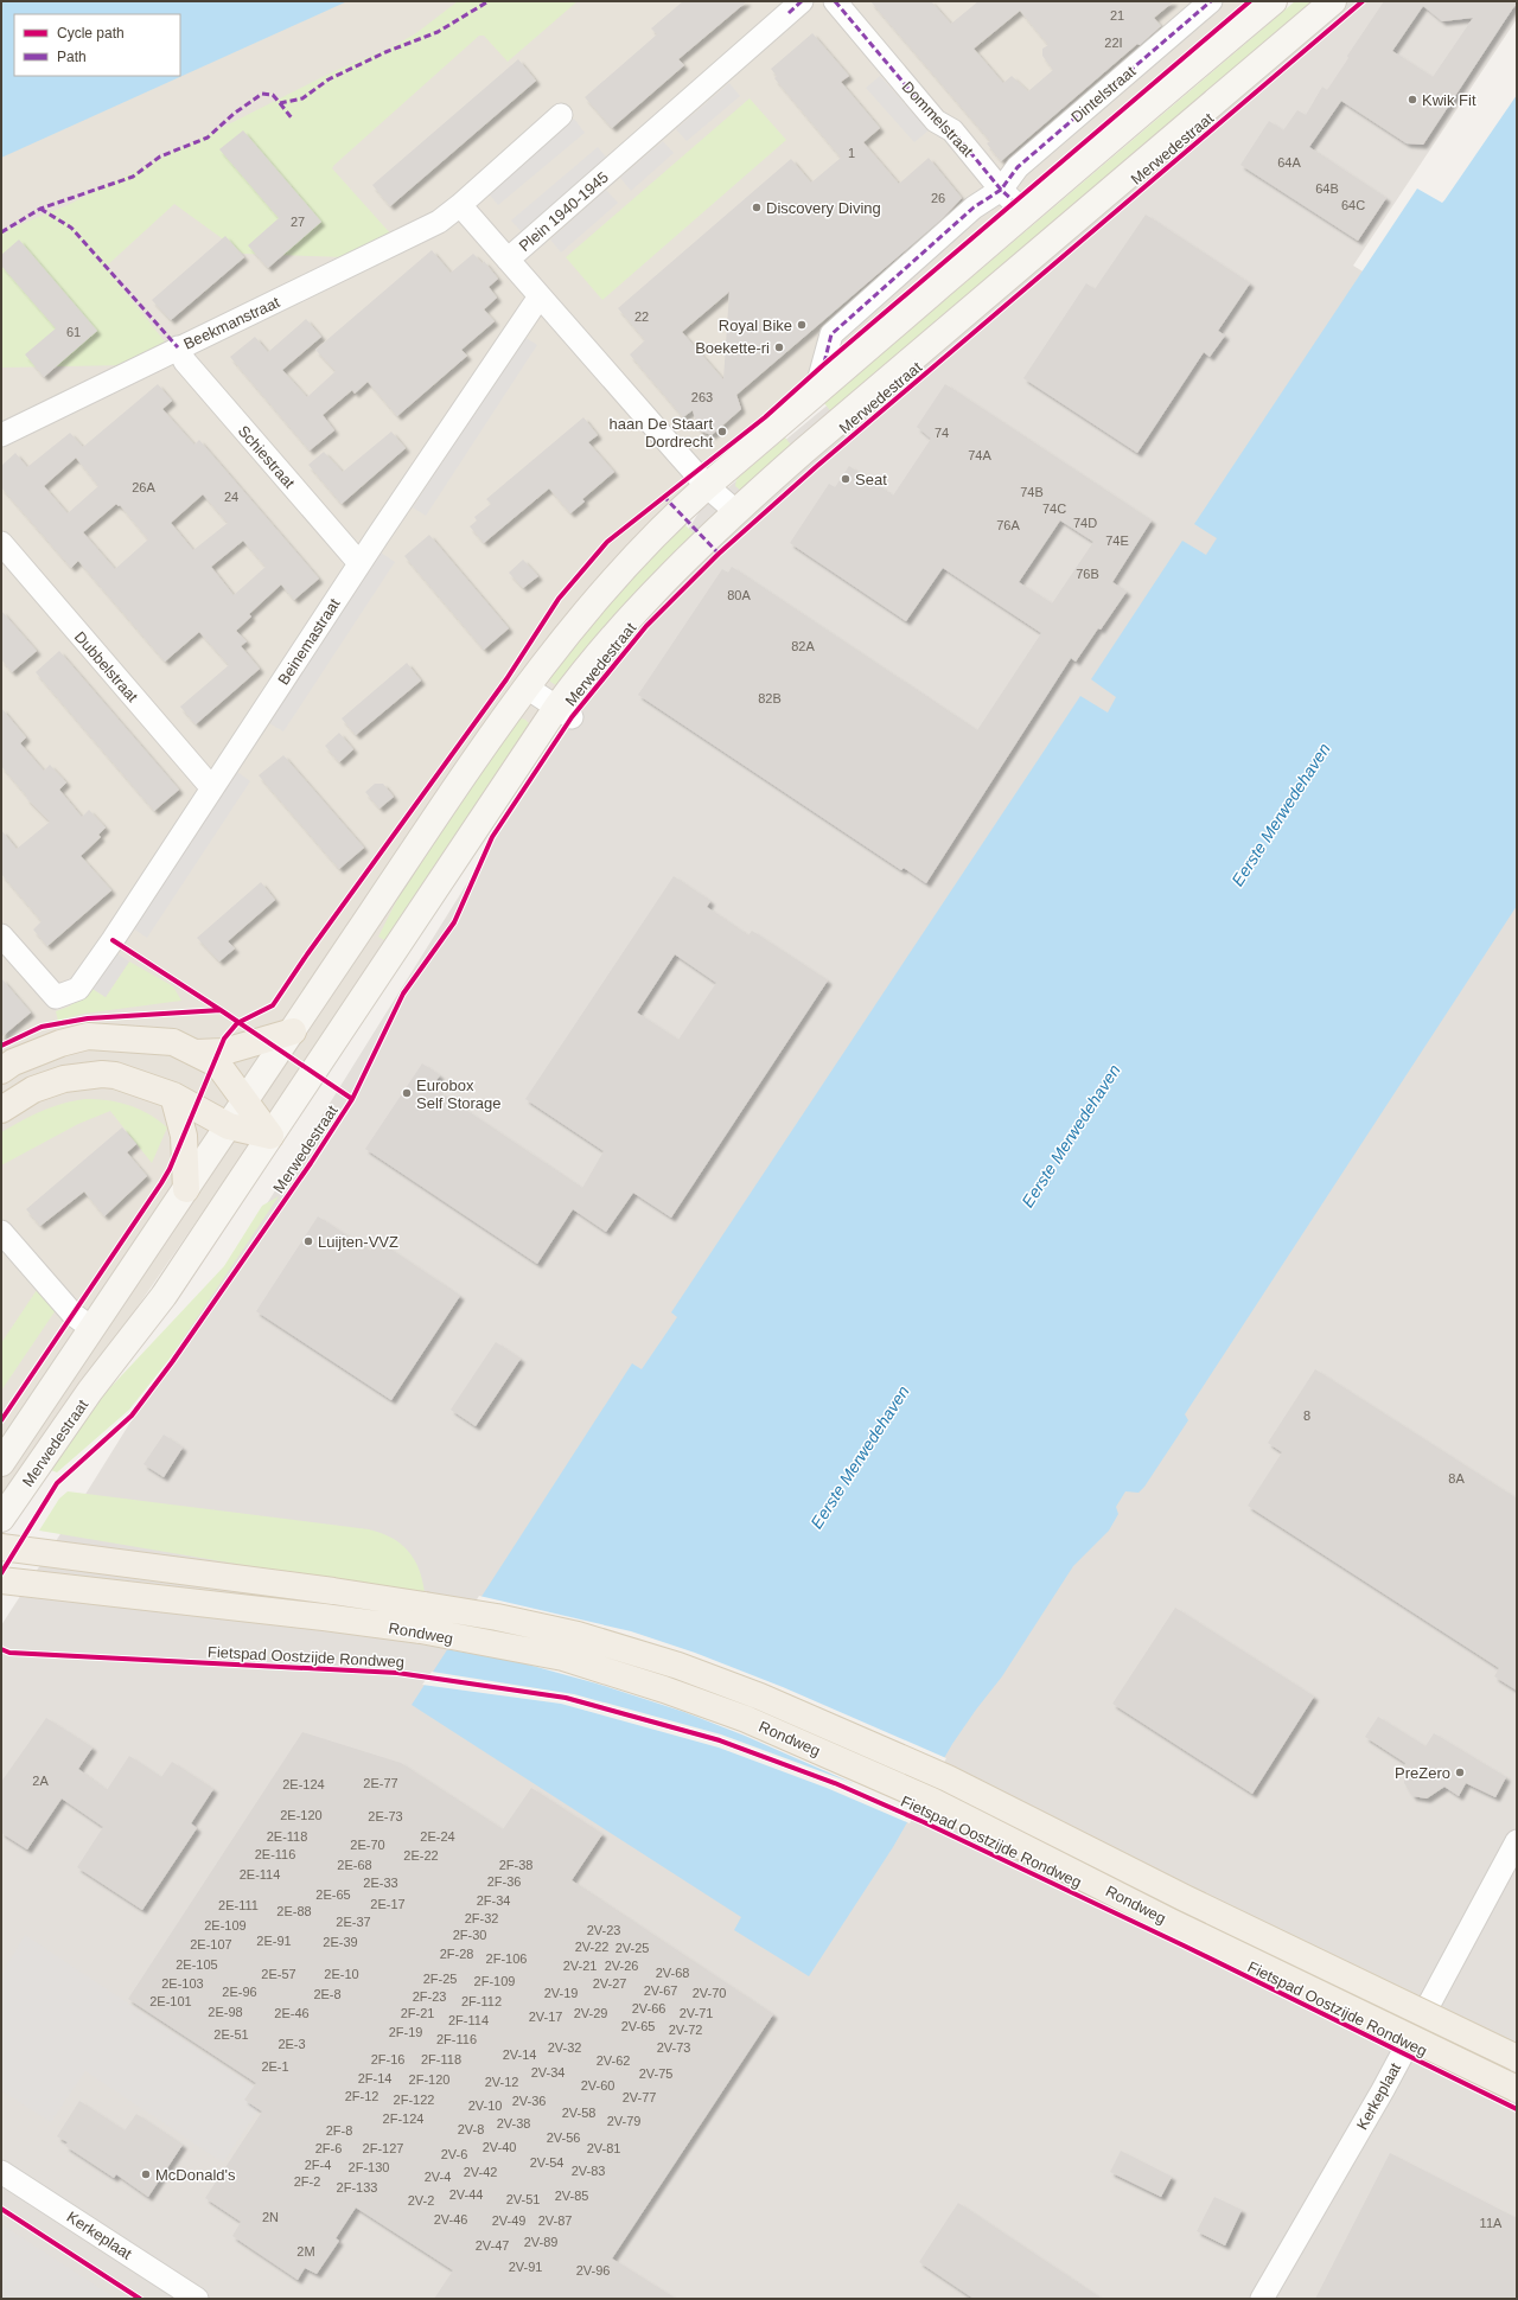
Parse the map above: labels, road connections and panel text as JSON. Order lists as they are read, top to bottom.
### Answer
{
  "streets": {
    "main road": ["Merwedestraat", "Rondweg"],
    "street": [
      "Dintelstraat",
      "Dommelstraat",
      "Plein 1940-1945",
      "Beekmanstraat",
      "Schiestraat",
      "Beinemastraat",
      "Dubbelstraat",
      "Kerkeplaat"
    ],
    "cycle path": ["Fietspad Oostzijde Rondweg"]
  },
  "crossings": [
    ["Dintelstraat", "Dommelstraat"],
    ["Dommelstraat", "Merwedestraat"],
    ["Merwedestraat", "Plein 1940-1945"],
    ["Plein 1940-1945", "Beinemastraat"],
    ["Beekmanstraat", "Schiestraat"],
    ["Schiestraat", "Beinemastraat"],
    ["Beinemastraat", "Dubbelstraat"]
  ],
  "water": ["Eerste Merwedehaven"],
  "places": [
    "Kwik Fit",
    "Discovery Diving",
    "Royal Bike",
    "Boekette-ri",
    "haan De Staart Dordrecht",
    "Seat",
    "Eurobox Self Storage",
    "Luijten-VVZ",
    "PreZero",
    "McDonald's"
  ],
  "house_numbers": [
    "21",
    "22I",
    "1",
    "64A",
    "64B",
    "26",
    "64C",
    "27",
    "22",
    "61",
    "263",
    "74",
    "74A",
    "26A",
    "74B",
    "24",
    "74C",
    "74D",
    "76A",
    "74E",
    "76B",
    "80A",
    "82A",
    "82B",
    "8",
    "8A",
    "2A",
    "2E-77",
    "2E-124",
    "2E-120",
    "2E-73",
    "2E-118",
    "2E-24",
    "2E-70",
    "2E-116",
    "2E-22",
    "2E-68",
    "2F-38",
    "2E-114",
    "2F-36",
    "2E-33",
    "2E-65",
    "2F-34",
    "2E-17",
    "2E-111",
    "2E-88",
    "2F-32",
    "2E-37",
    "2E-109",
    "2V-23",
    "2F-30",
    "2E-91",
    "2E-39",
    "2E-107",
    "2V-22",
    "2V-25",
    "2F-28",
    "2F-106",
    "2E-105",
    "2V-21",
    "2V-26",
    "2V-68",
    "2E-57",
    "2E-10",
    "2F-25",
    "2F-109",
    "2E-103",
    "2V-27",
    "2V-67",
    "2E-96",
    "2V-19",
    "2V-70",
    "2E-8",
    "2F-23",
    "2E-101",
    "2F-112",
    "2V-66",
    "2E-98",
    "2E-46",
    "2F-21",
    "2V-29",
    "2V-71",
    "2V-17",
    "2F-114",
    "2V-65",
    "2V-72",
    "2F-19",
    "2E-51",
    "2F-116",
    "2E-3",
    "2V-32",
    "2V-73",
    "2V-14",
    "2F-16",
    "2F-118",
    "2V-62",
    "2E-1",
    "2V-34",
    "2V-75",
    "2F-14",
    "2F-120",
    "2V-12",
    "2V-60",
    "2F-12",
    "2V-77",
    "2F-122",
    "2V-36",
    "2V-10",
    "2V-58",
    "2F-124",
    "2V-79",
    "2V-38",
    "2V-8",
    "2F-8",
    "2V-56",
    "2V-40",
    "2F-6",
    "2F-127",
    "2V-81",
    "2V-6",
    "2V-54",
    "2F-4",
    "2F-130",
    "2V-83",
    "2V-42",
    "2V-4",
    "2F-2",
    "2F-133",
    "2V-44",
    "2V-85",
    "2V-51",
    "2V-2",
    "2N",
    "2V-46",
    "2V-49",
    "2V-87",
    "11A",
    "2V-89",
    "2V-47",
    "2M",
    "2V-91",
    "2V-96"
  ],
  "legend": ["Cycle path", "Path"]
}
